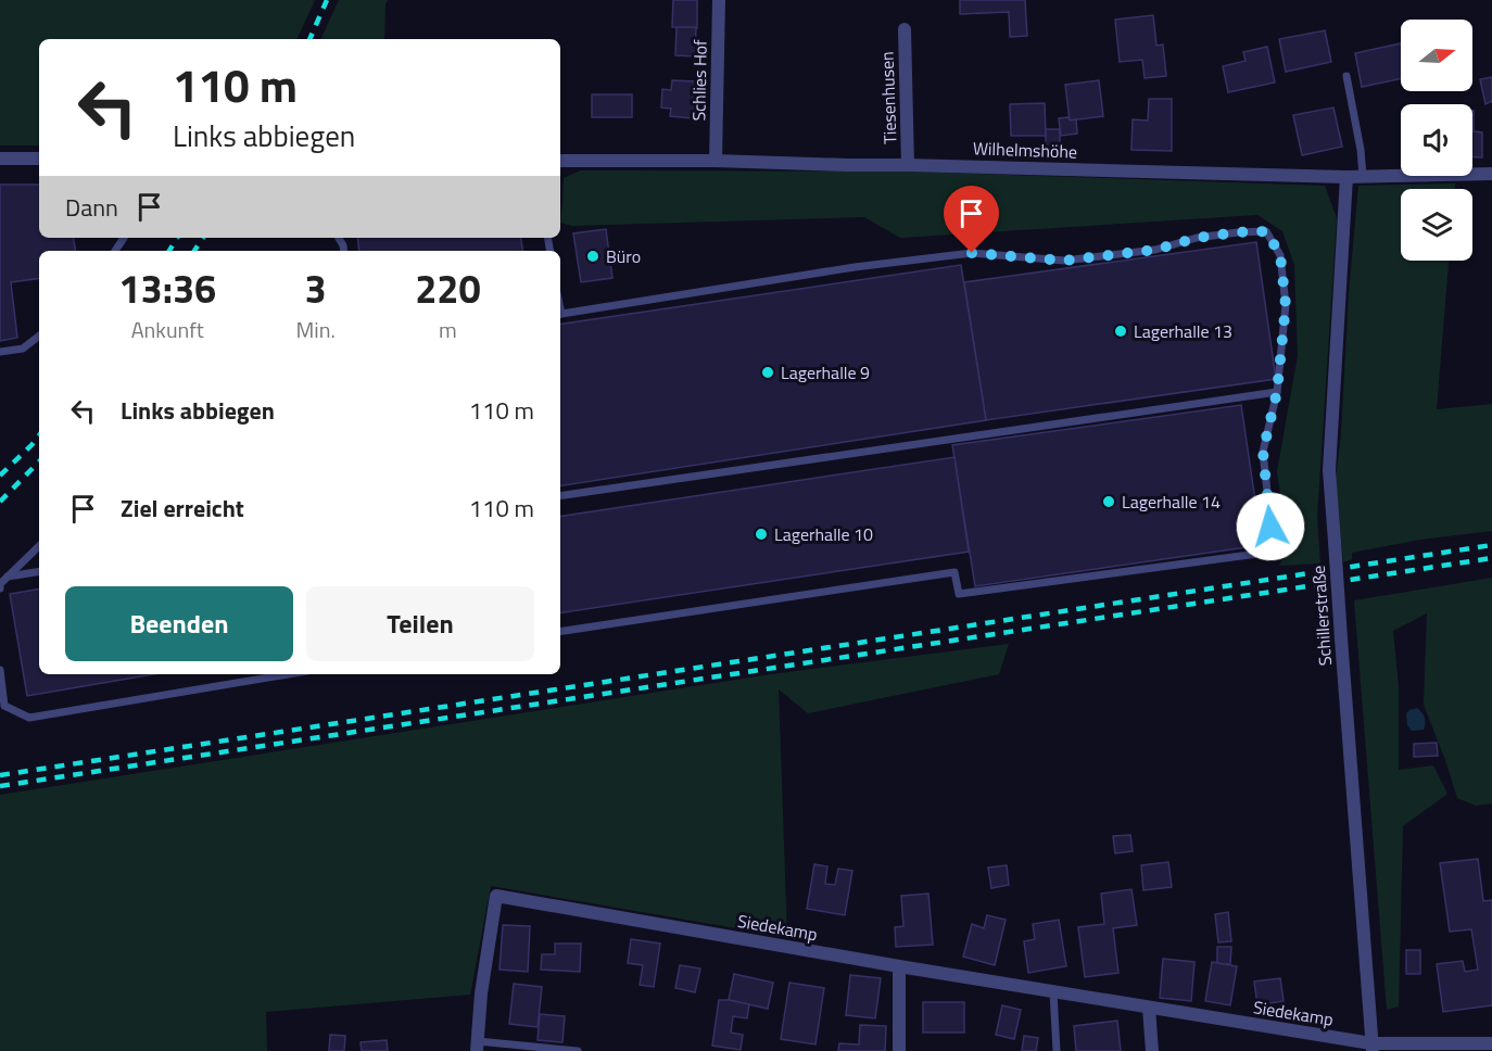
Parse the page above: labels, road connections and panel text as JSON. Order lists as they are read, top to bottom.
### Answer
{
  "streets": {
    "street": [
      "Schlies Hof",
      "Tiesenhusen",
      "Wilhelmshöhe",
      "Schillerstraße",
      "Siedekamp"
    ]
  },
  "crossings": [
    ["Schlies Hof", "Wilhelmshöhe"],
    ["Tiesenhusen", "Wilhelmshöhe"],
    ["Wilhelmshöhe", "Schillerstraße"],
    ["Schillerstraße", "Siedekamp"]
  ],
  "places": [
    "Büro",
    "Lagerhalle 13",
    "Lagerhalle 9",
    "Lagerhalle 14",
    "Lagerhalle 10"
  ],
  "north": "right",
  "page": {
    "turn": ["110 m", "Links abbiegen"],
    "then": "Dann",
    "eta": [
      "13:36",
      "Ankunft",
      "3",
      "Min.",
      "220",
      "m"
    ],
    "list": [
      {
        "name": "Links abbiegen",
        "value": "110 m"
      },
      {
        "name": "Ziel erreicht",
        "value": "110 m"
      }
    ],
    "buttons": ["Beenden", "Teilen"]
  }
}
